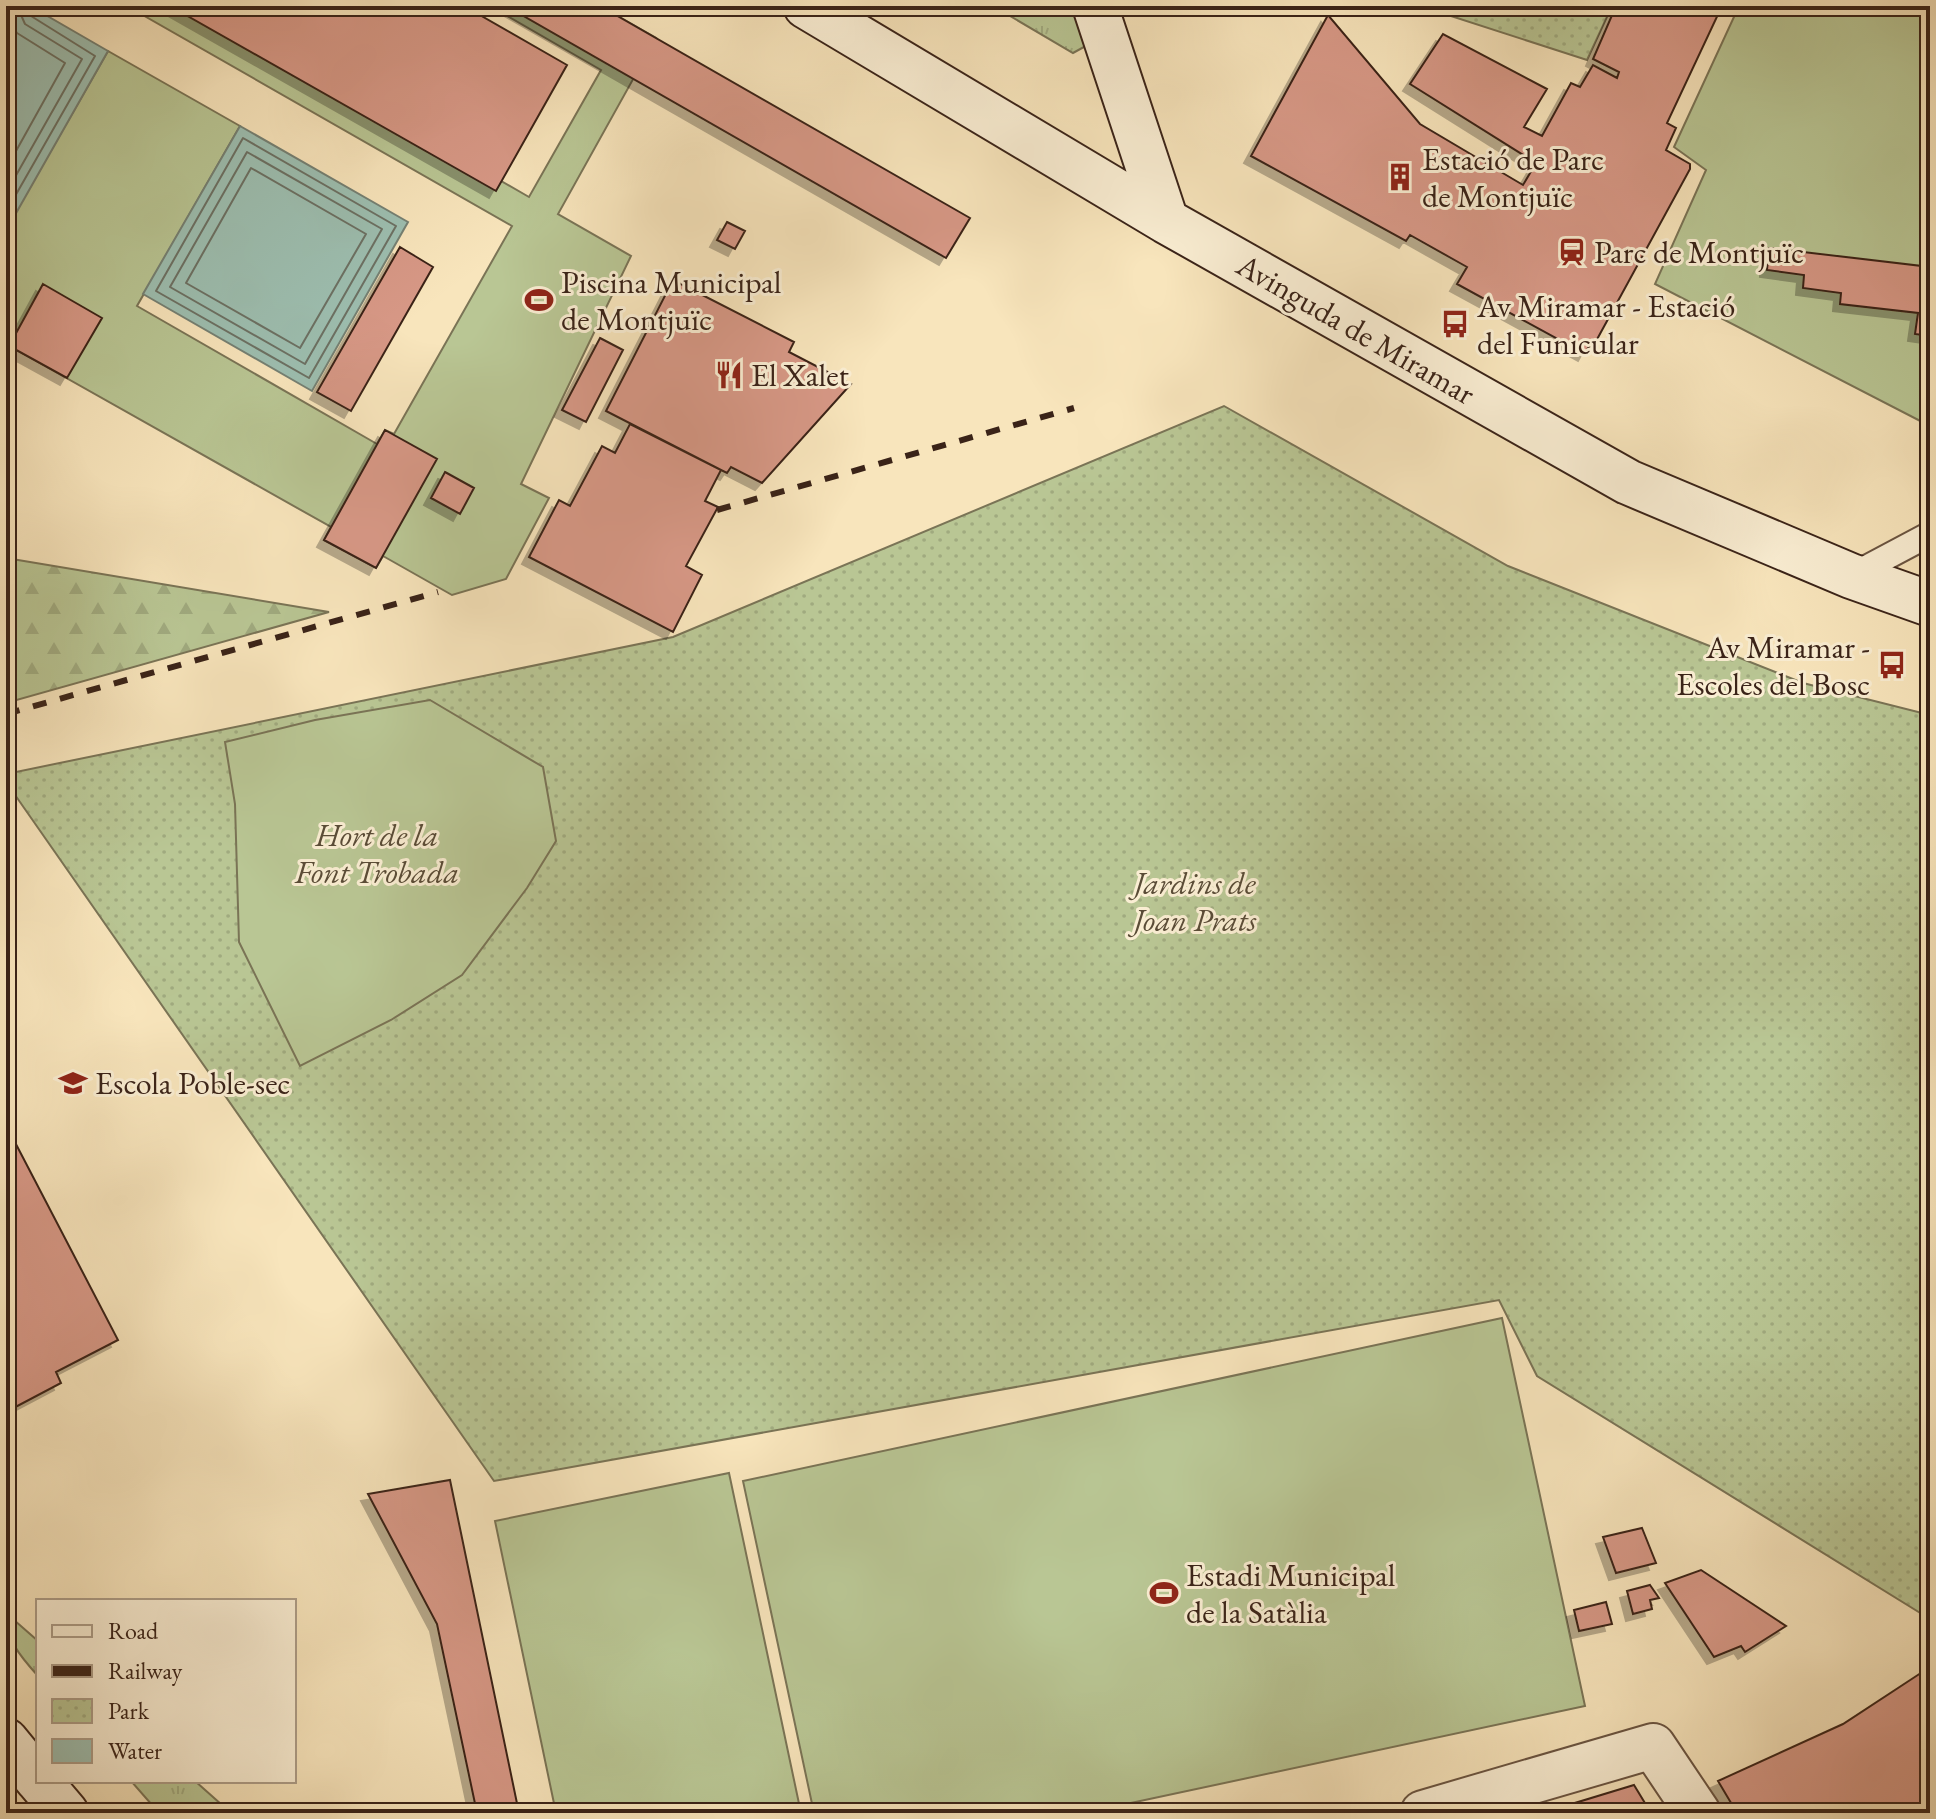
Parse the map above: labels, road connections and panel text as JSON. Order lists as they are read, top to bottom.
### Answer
{
  "streets": {
    "street": ["Avinguda de Miramar"]
  },
  "parks": ["Hort de la Font Trobada", "Jardins de Joan Prats"],
  "places": {
    "building": ["Estació de Parc de Montjuïc"],
    "station": ["Parc de Montjuïc"],
    "sports": ["Piscina Municipal de Montjuïc", "Estadi Municipal de la Satàlia"],
    "bus stop": ["Av Miramar - Estació del Funicular", "Av Miramar - Escoles del Bosc"],
    "restaurant": ["El Xalet"],
    "school or university": ["Escola Poble-sec"]
  },
  "legend": [
    "Road",
    "Railway",
    "Park",
    "Water"
  ]
}
